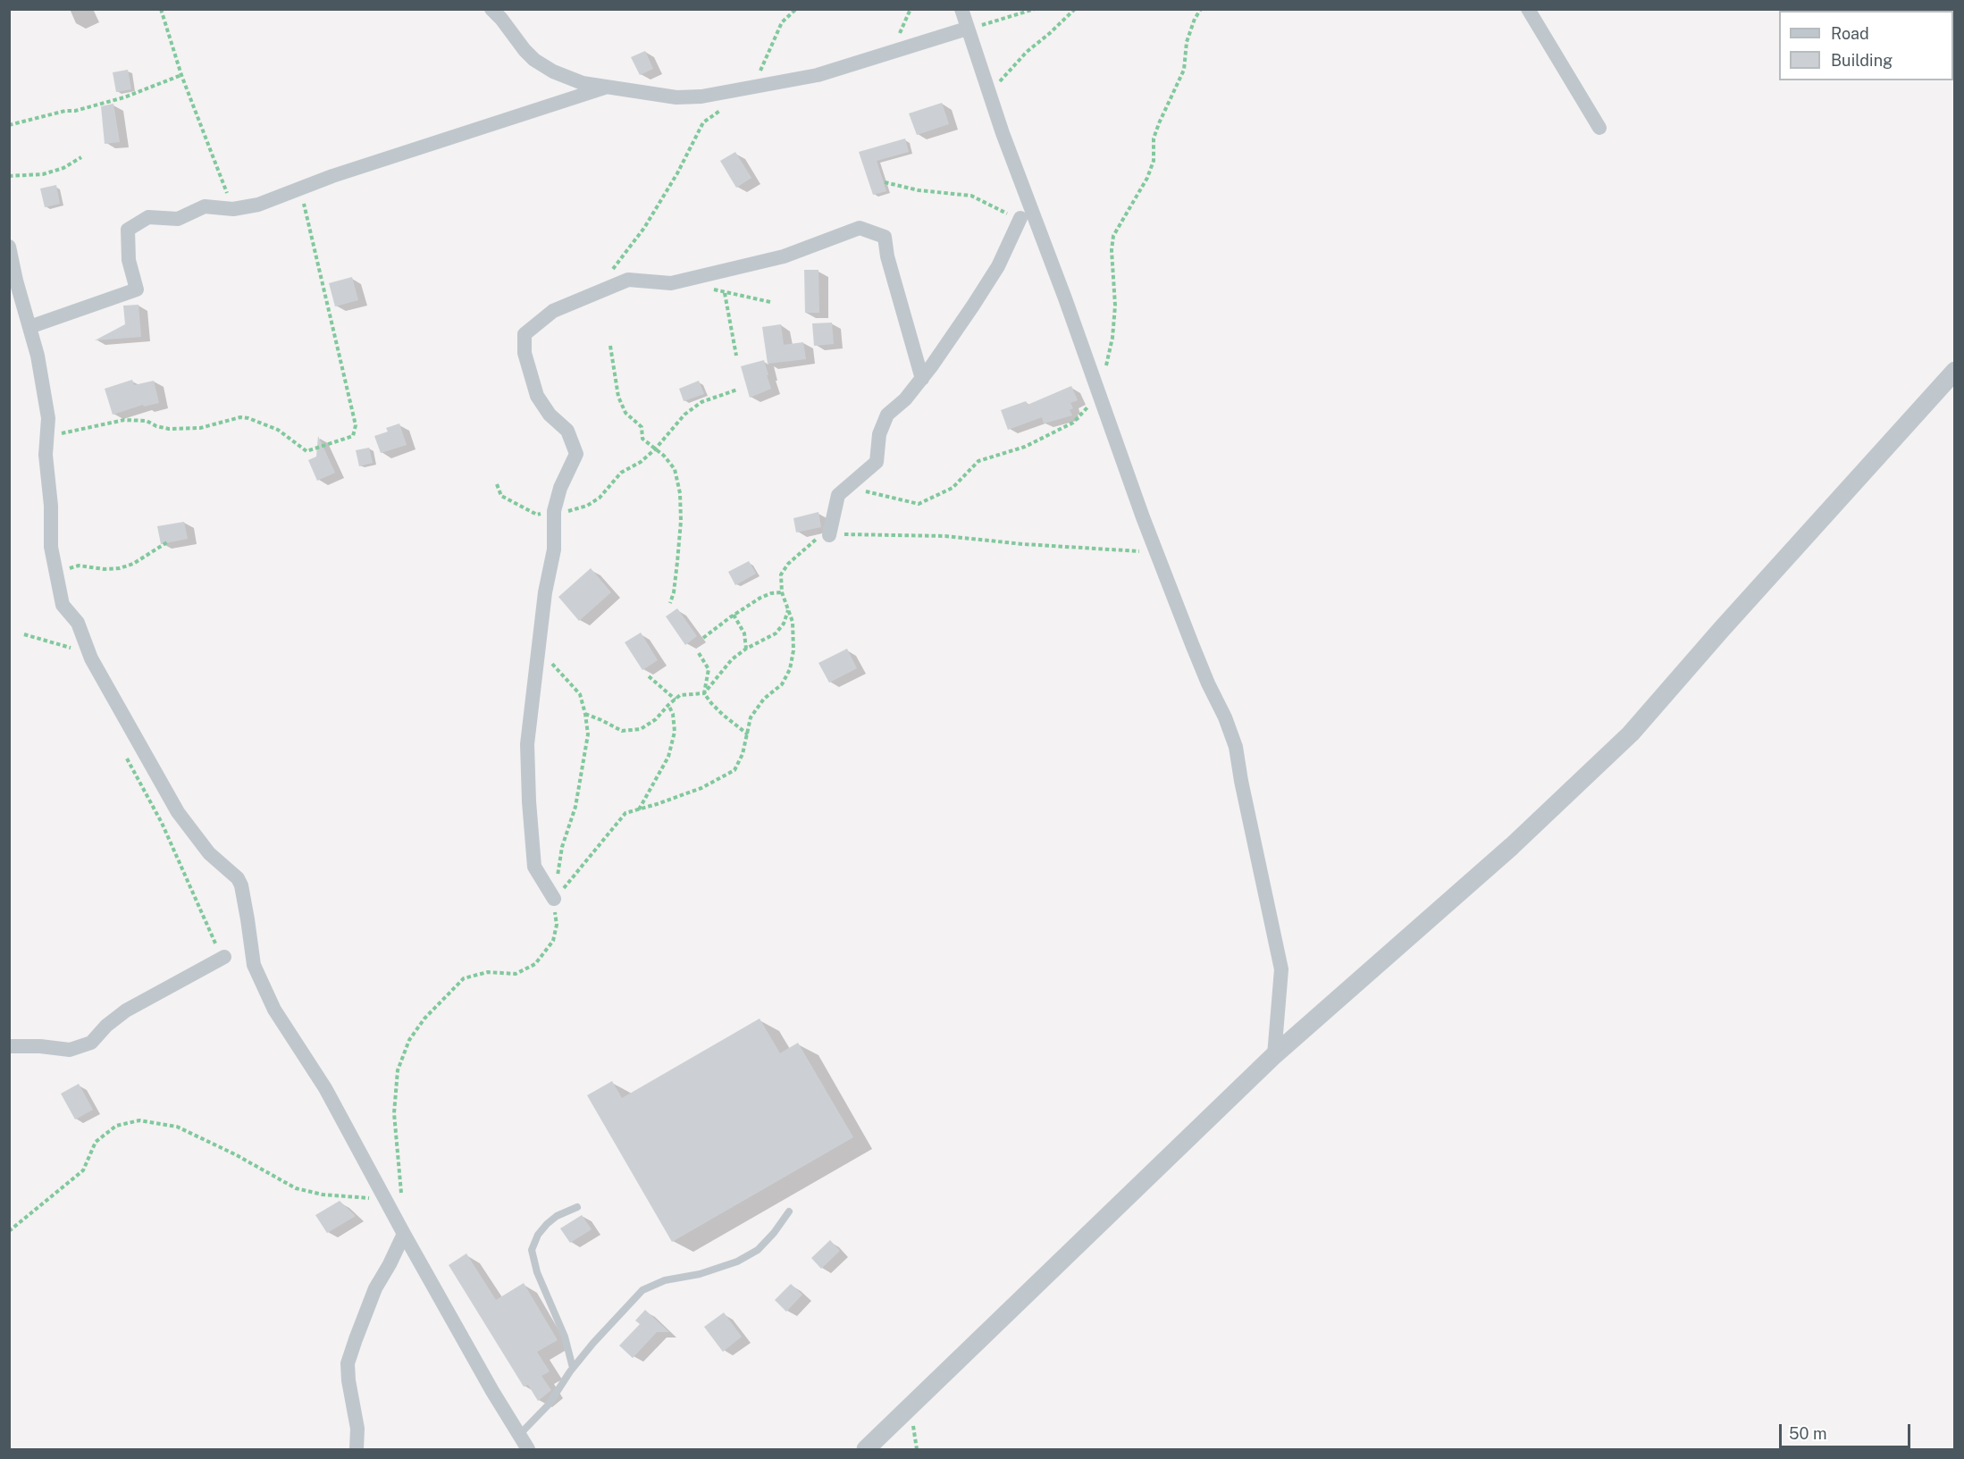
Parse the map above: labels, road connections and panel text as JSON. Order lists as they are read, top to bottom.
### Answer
{
  "legend": ["Road", "Building"],
  "scale_bar": "50 m"
}
